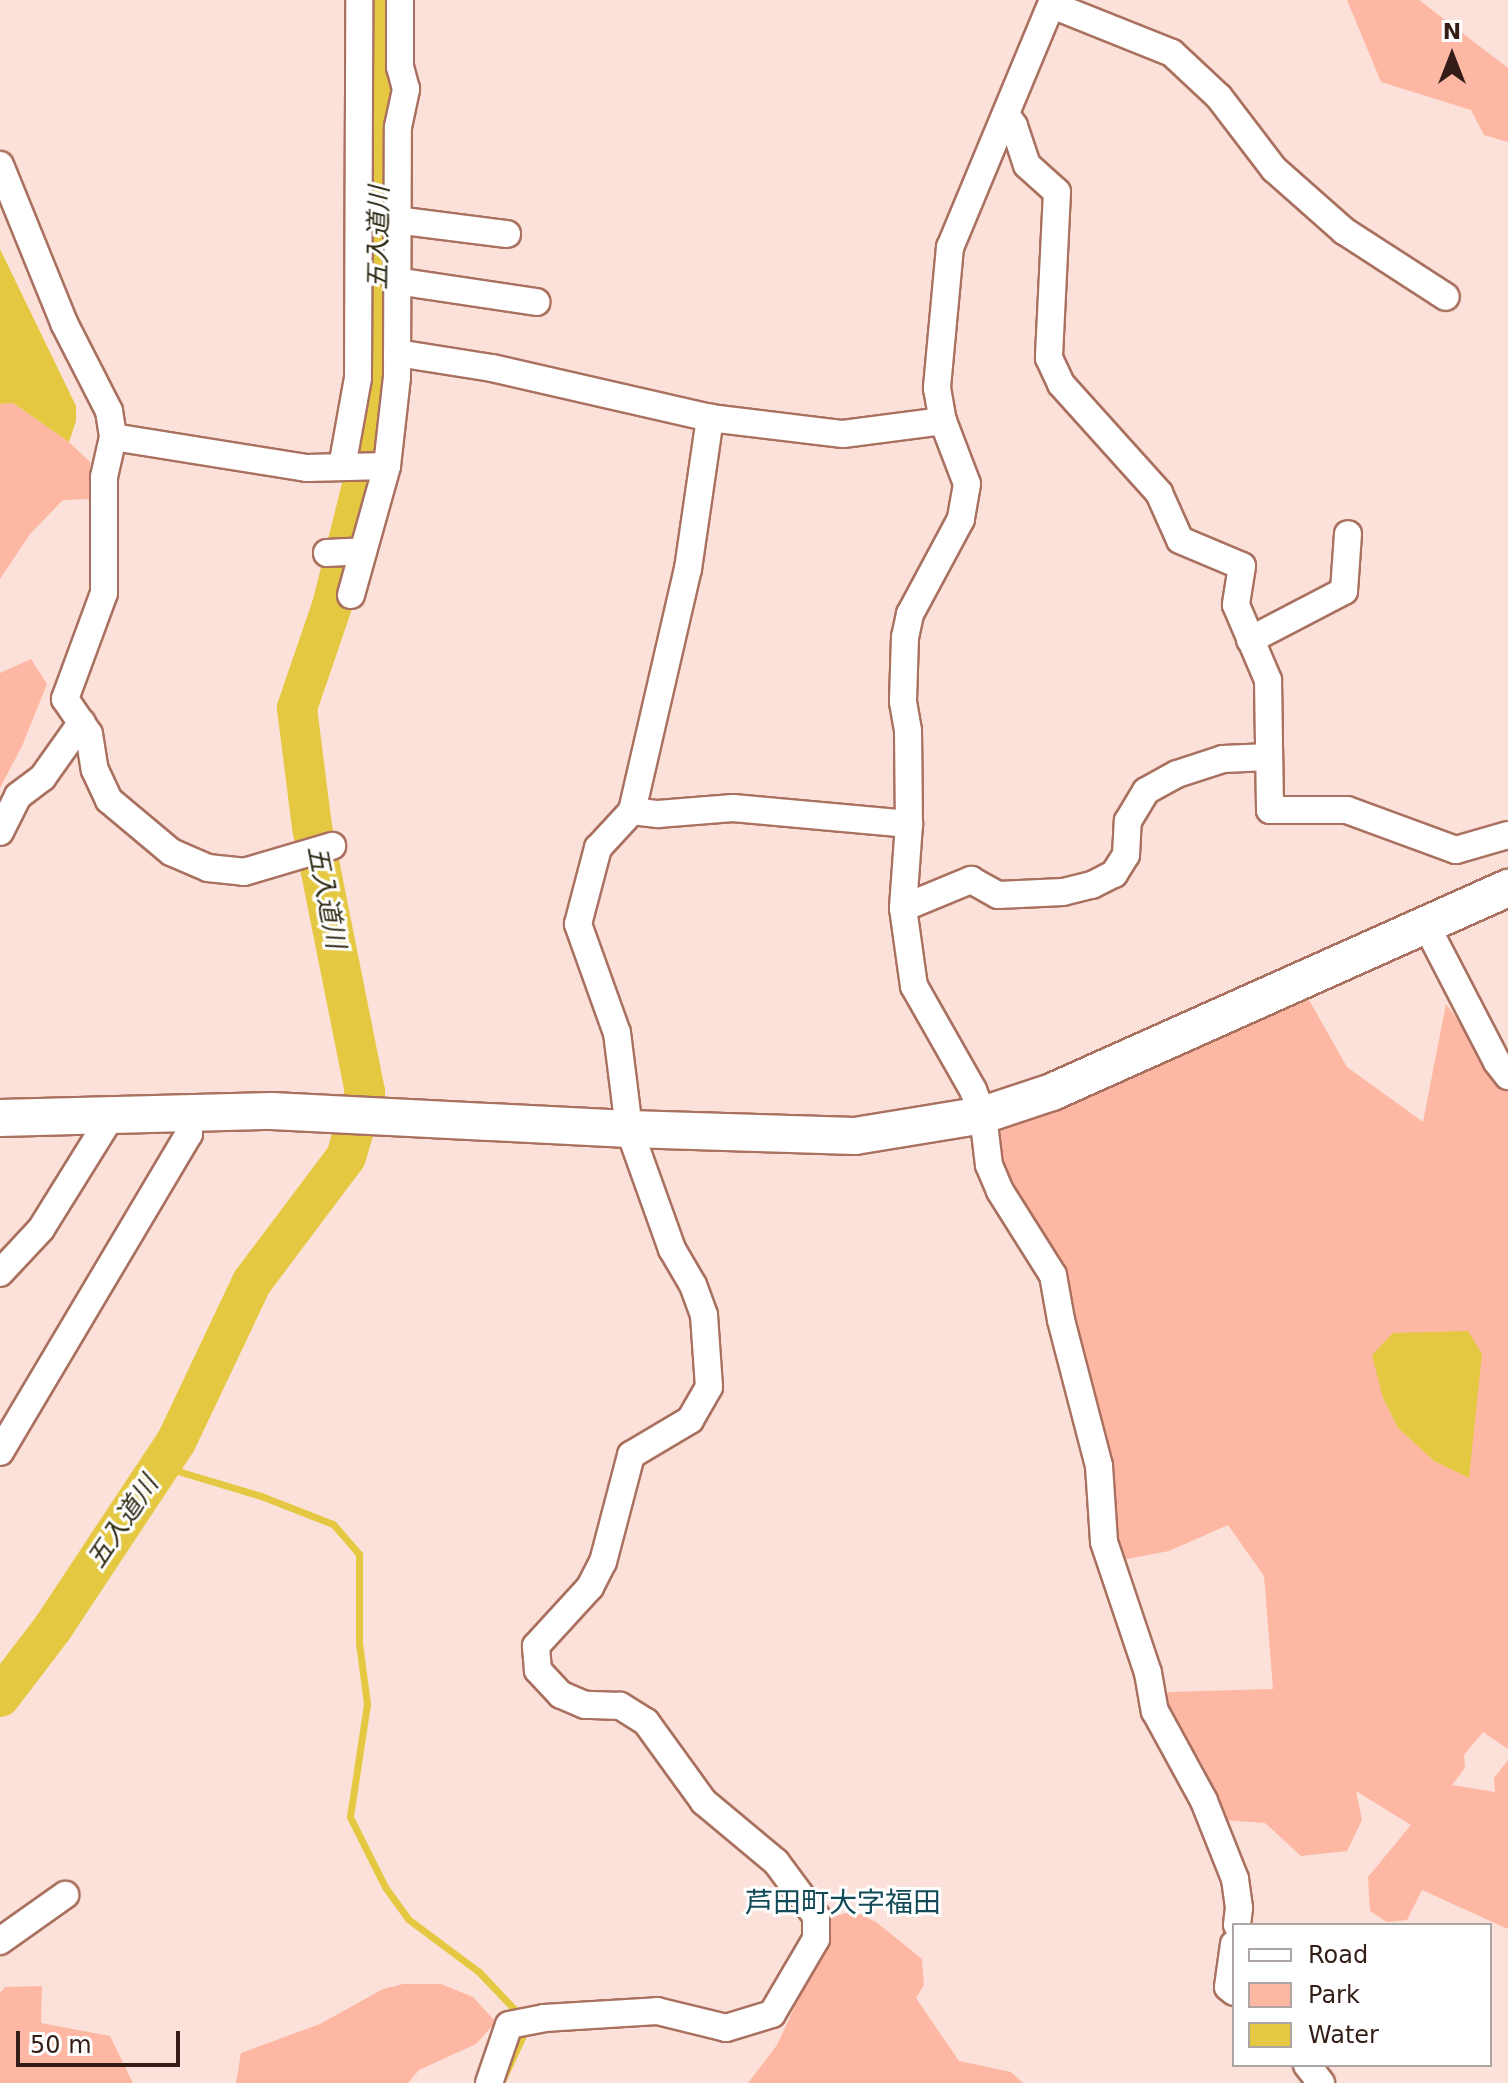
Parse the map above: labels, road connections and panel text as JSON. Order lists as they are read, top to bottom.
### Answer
{
  "districts": ["芦田町大字福田"],
  "water": ["五入道川"],
  "legend": ["Road", "Park", "Water"],
  "scale_bar": "50 m",
  "north": "top"
}
